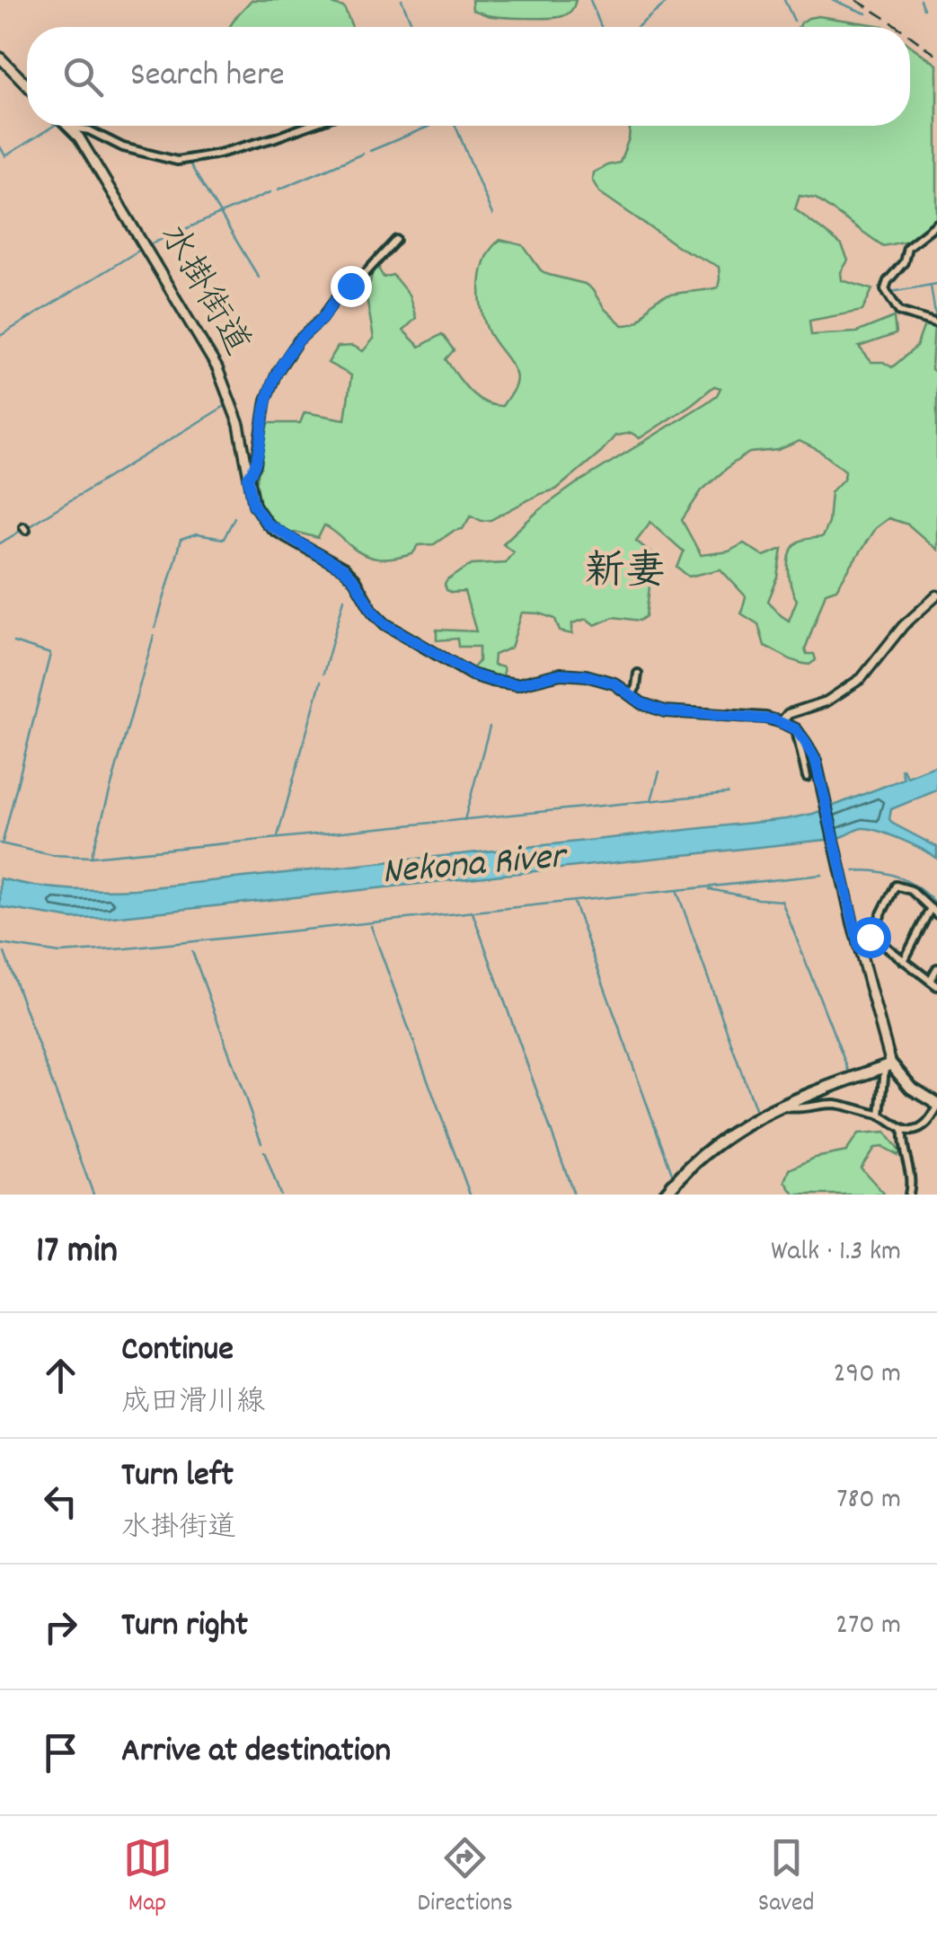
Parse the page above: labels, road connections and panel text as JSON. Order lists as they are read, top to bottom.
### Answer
{
  "streets": {
    "main road": ["水掛街道"]
  },
  "districts": ["新妻"],
  "water": ["Nekona River"],
  "page": {
    "search": "Search here",
    "heading": ["17 min", "Walk · 1.3 km"],
    "list": [
      ["Continue", "成田滑川線", "290 m"],
      ["Turn left", "水掛街道", "780 m"],
      ["Turn right", "270 m"],
      "Arrive at destination"
    ],
    "nav": ["Map", "Directions", "Saved"]
  }
}
